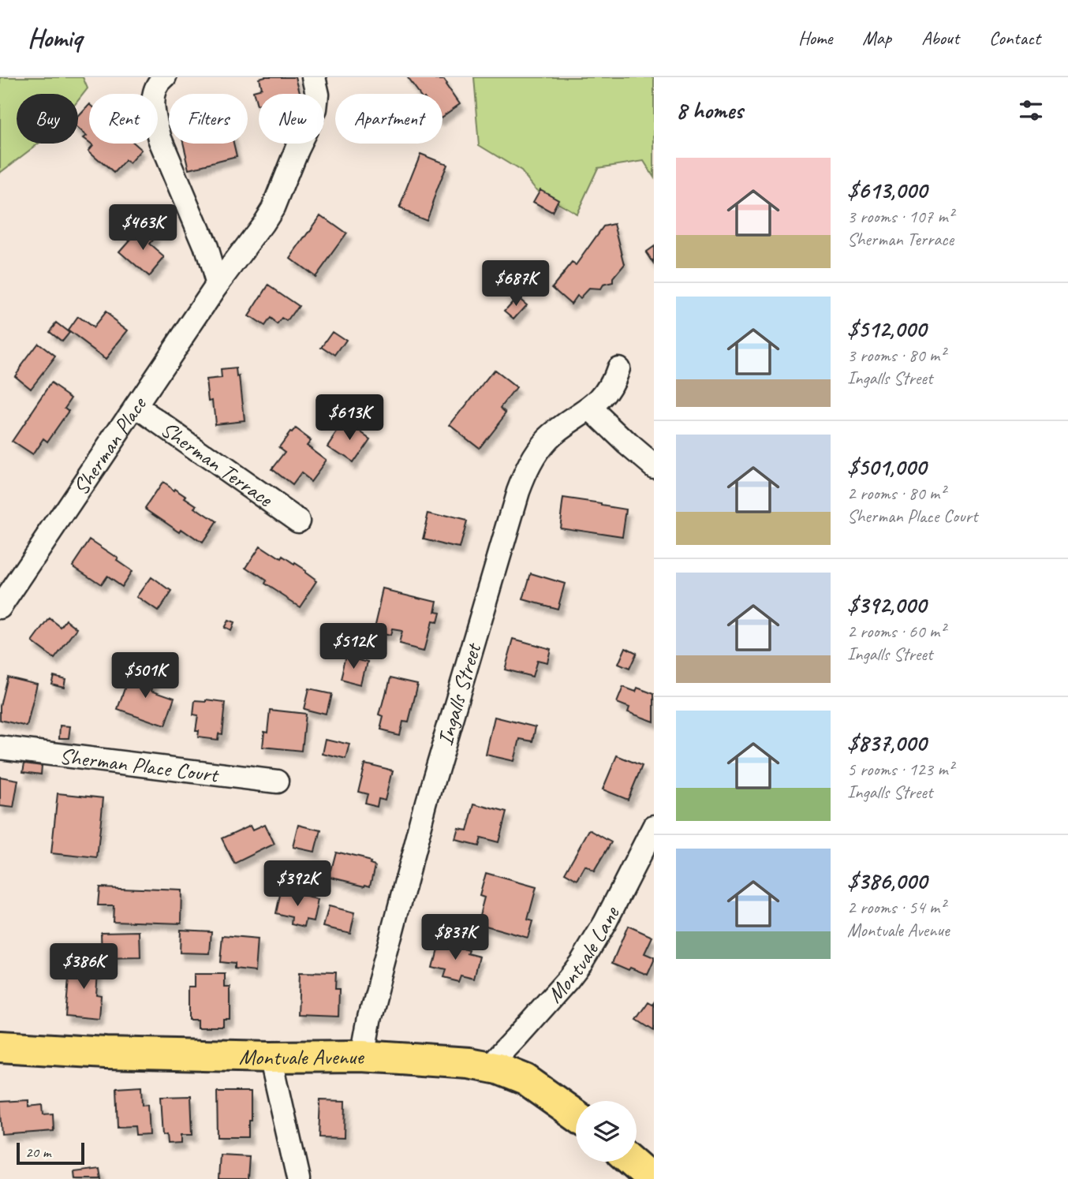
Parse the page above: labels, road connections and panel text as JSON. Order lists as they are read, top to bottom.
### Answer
{
  "streets": {
    "main road": ["Montvale Avenue"],
    "street": [
      "Sherman Place",
      "Sherman Terrace",
      "Ingalls Street",
      "Sherman Place Court",
      "Montvale Lane"
    ]
  },
  "crossings": [
    ["Sherman Place", "Sherman Terrace"],
    ["Ingalls Street", "Montvale Avenue"],
    ["Montvale Lane", "Montvale Avenue"]
  ],
  "scale_bar": "20 m",
  "page": {
    "header": "Homiq",
    "nav": [
      "Home",
      "Map",
      "About",
      "Contact"
    ],
    "heading": "8 homes",
    "chip": [
      "Buy",
      "Rent",
      "Filters",
      "New",
      "Apartment"
    ],
    "list": [
      {
        "name": "$613,000",
        "note": "3 rooms · 107 m² · Sherman Terrace"
      },
      {
        "name": "$512,000",
        "note": "3 rooms · 80 m² · Ingalls Street"
      },
      {
        "name": "$501,000",
        "note": "2 rooms · 80 m² · Sherman Place Court"
      },
      {
        "name": "$392,000",
        "note": "2 rooms · 60 m² · Ingalls Street"
      },
      {
        "name": "$837,000",
        "note": "5 rooms · 123 m² · Ingalls Street"
      },
      {
        "name": "$386,000",
        "note": "2 rooms · 54 m² · Montvale Avenue"
      }
    ],
    "price": [
      "$463K",
      "$687K",
      "$613K",
      "$512K",
      "$501K",
      "$392K",
      "$837K",
      "$386K"
    ],
    "scale": "20 m"
  }
}
